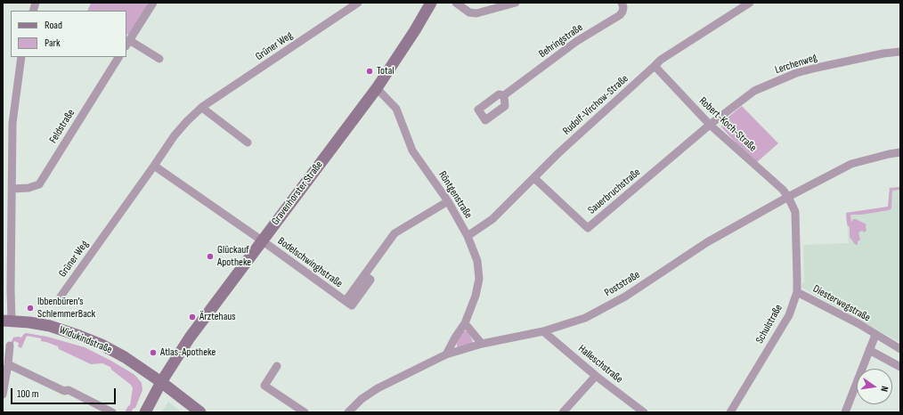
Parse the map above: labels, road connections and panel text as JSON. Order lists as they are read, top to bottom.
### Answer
{
  "streets": {
    "main road": ["Gravenhorster Straße", "Widukindstraße"],
    "street": [
      "Behringstraße",
      "Grüner Weg",
      "Lerchenweg",
      "Rudolf-Virchow-Straße",
      "Robert-Koch-Straße",
      "Feldstraße",
      "Sauerbruchstraße",
      "Röntgenstraße",
      "Bodelschwinghstraße",
      "Poststraße",
      "Diesterwegstraße",
      "Schulstraße",
      "Halleschstraße"
    ]
  },
  "crossings": [
    ["Lerchenweg", "Robert-Koch-Straße"],
    ["Lerchenweg", "Sauerbruchstraße"],
    ["Rudolf-Virchow-Straße", "Robert-Koch-Straße"],
    ["Rudolf-Virchow-Straße", "Sauerbruchstraße"],
    ["Rudolf-Virchow-Straße", "Röntgenstraße"],
    ["Robert-Koch-Straße", "Sauerbruchstraße"],
    ["Robert-Koch-Straße", "Poststraße"],
    ["Robert-Koch-Straße", "Schulstraße"],
    ["Gravenhorster Straße", "Röntgenstraße"],
    ["Gravenhorster Straße", "Bodelschwinghstraße"],
    ["Gravenhorster Straße", "Widukindstraße"],
    ["Röntgenstraße", "Bodelschwinghstraße"],
    ["Röntgenstraße", "Poststraße"],
    ["Poststraße", "Schulstraße"],
    ["Poststraße", "Halleschstraße"],
    ["Diesterwegstraße", "Schulstraße"]
  ],
  "places": [
    "Total",
    "Glückauf Apotheke",
    "Ibbenbüren’s SchlemmerBack",
    "Ärztehaus",
    "Atlas-Apotheke"
  ],
  "legend": ["Road", "Park"],
  "scale_bar": "100 m",
  "north": "right"
}
